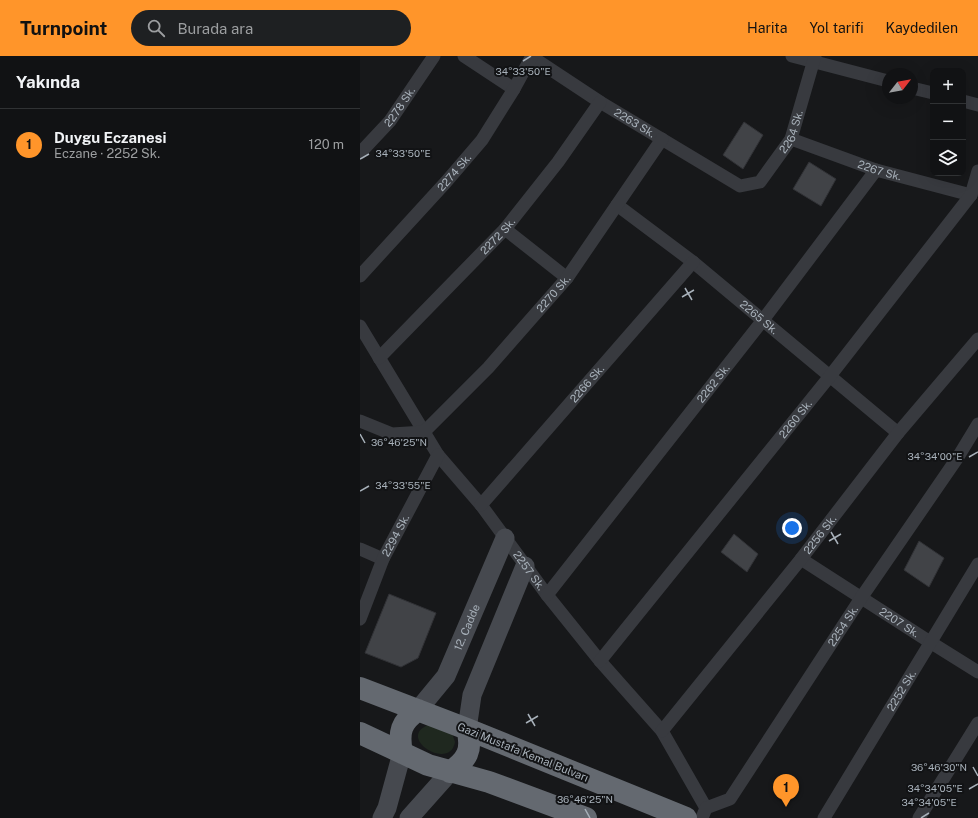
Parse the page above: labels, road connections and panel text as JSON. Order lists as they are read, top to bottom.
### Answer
{
  "streets": {
    "highway": ["Gazi Mustafa Kemal Bulvarı"],
    "main road": ["12. Cadde"],
    "street": [
      "2278 Sk.",
      "2263 Sk.",
      "2264 Sk.",
      "2267 Sk.",
      "2274 Sk.",
      "2272 Sk.",
      "2270 Sk.",
      "2265 Sk.",
      "2266 Sk.",
      "2262 Sk.",
      "2260 Sk.",
      "2294 Sk.",
      "2256 Sk.",
      "2257 Sk.",
      "2207 Sk.",
      "2254 Sk.",
      "2252 Sk."
    ]
  },
  "crossings": [
    ["2263 Sk.", "2264 Sk."],
    ["2263 Sk.", "2274 Sk."],
    ["2263 Sk.", "2272 Sk."],
    ["2263 Sk.", "2270 Sk."],
    ["2264 Sk.", "2267 Sk."],
    ["2267 Sk.", "2262 Sk."],
    ["2267 Sk.", "2260 Sk."],
    ["2272 Sk.", "2257 Sk."],
    ["2270 Sk.", "2265 Sk."],
    ["2270 Sk.", "2257 Sk."],
    ["2265 Sk.", "2266 Sk."],
    ["2265 Sk.", "2262 Sk."],
    ["2265 Sk.", "2260 Sk."],
    ["2265 Sk.", "2256 Sk."],
    ["2266 Sk.", "2257 Sk."],
    ["2262 Sk.", "2257 Sk."],
    ["2260 Sk.", "2257 Sk."],
    ["2294 Sk.", "2257 Sk."],
    ["2256 Sk.", "2257 Sk."],
    ["2256 Sk.", "2207 Sk."],
    ["2257 Sk.", "2254 Sk."],
    ["2257 Sk.", "12. Cadde"],
    ["2207 Sk.", "2254 Sk."],
    ["2207 Sk.", "2252 Sk."],
    ["12. Cadde", "Gazi Mustafa Kemal Bulvarı"]
  ],
  "north": "top right",
  "page": {
    "header": "Turnpoint",
    "search": "Burada ara",
    "nav": ["Harita", "Yol tarifi", "Kaydedilen"],
    "heading": "Yakında",
    "map_buttons": ["+", "−"],
    "list": [
      {
        "mark": "1",
        "name": "Duygu Eczanesi",
        "note": "Eczane · 2252 Sk.",
        "value": "120 m"
      }
    ],
    "pins": "1"
  },
  "coordinates": [
    "34°33'50\"E",
    "36°46'25\"N",
    "34°34'00\"E",
    "34°33'55\"E",
    "36°46'30\"N",
    "34°34'05\"E"
  ]
}
